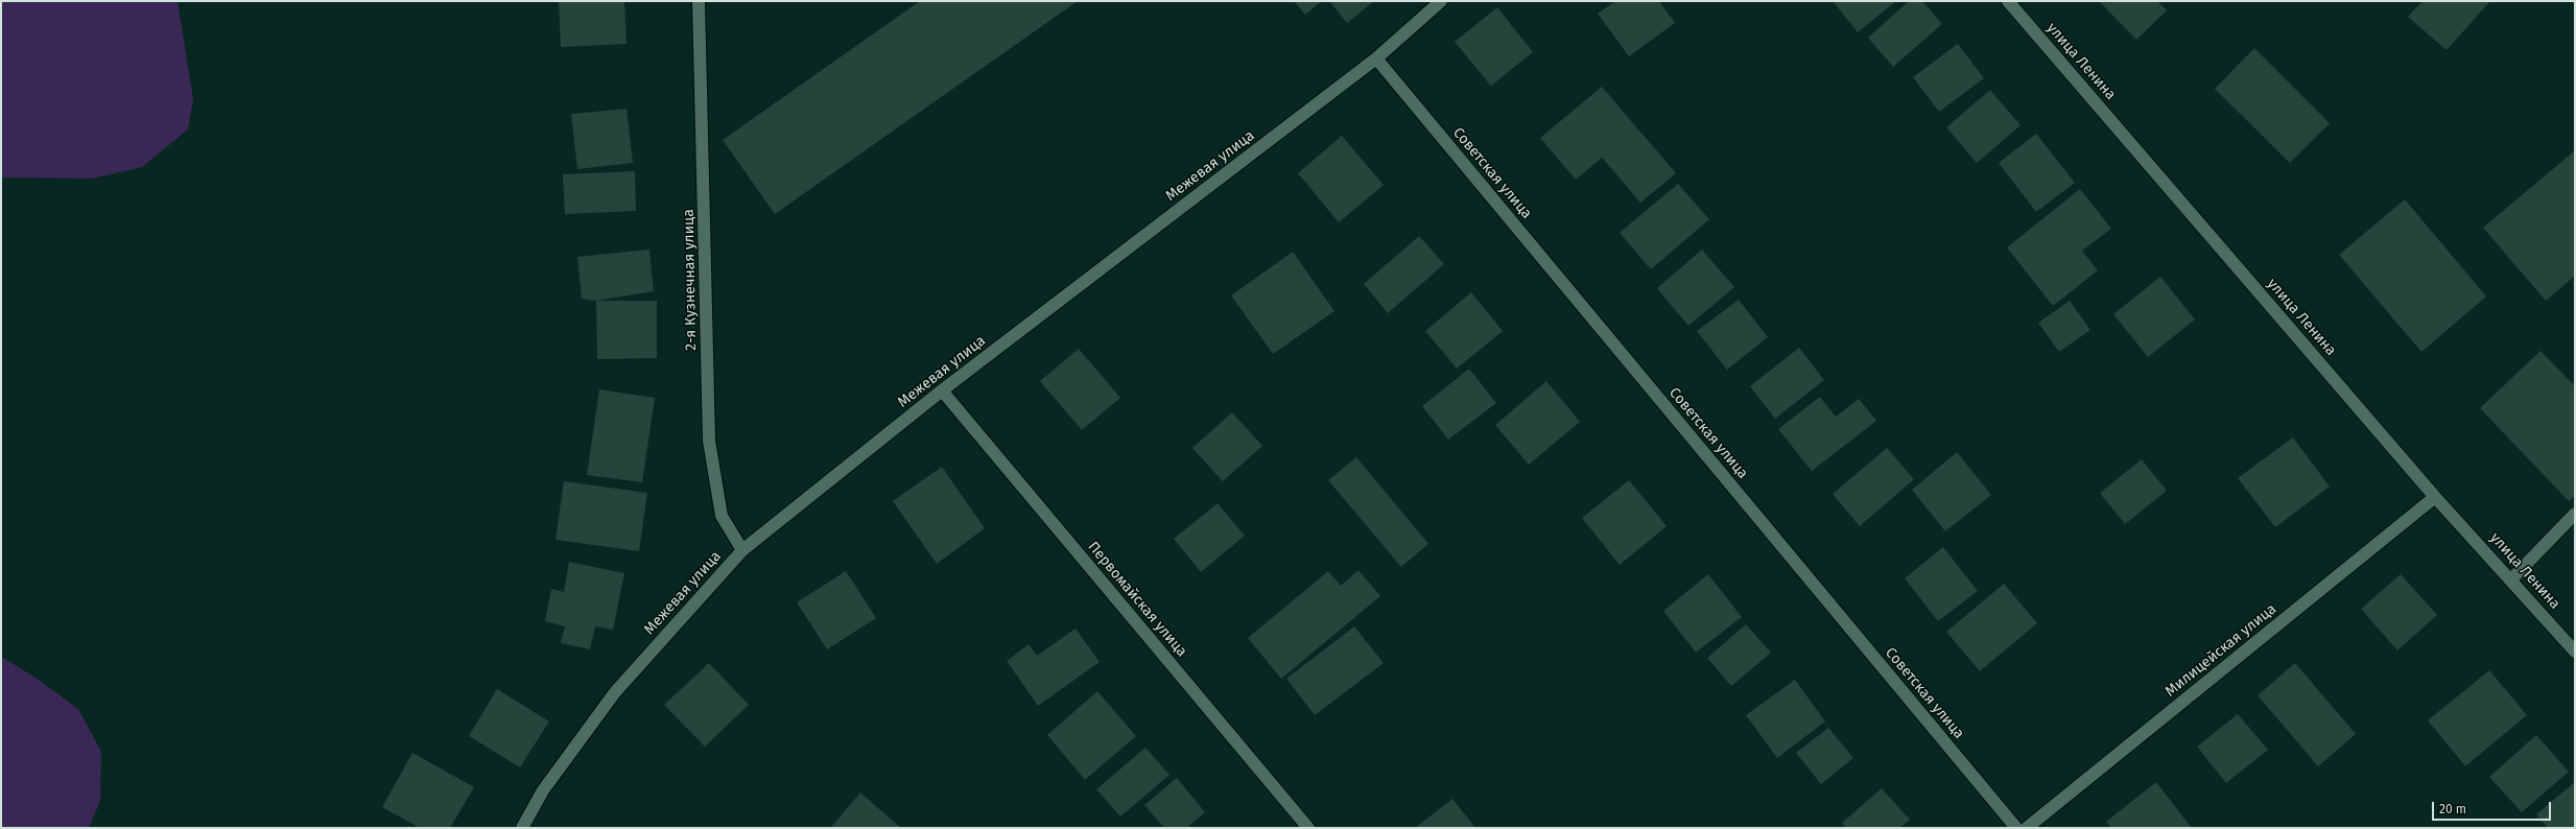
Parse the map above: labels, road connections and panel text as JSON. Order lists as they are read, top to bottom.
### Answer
{
  "streets": {
    "street": [
      "улица Ленина",
      "Межевая улица",
      "Советская улица",
      "2-я Кузнечная улица",
      "Первомайская улица",
      "Милицейская улица"
    ]
  },
  "crossings": [
    ["улица Ленина", "Милицейская улица"],
    ["Межевая улица", "Советская улица"],
    ["Межевая улица", "2-я Кузнечная улица"],
    ["Межевая улица", "Первомайская улица"]
  ],
  "scale_bar": "20 m"
}
